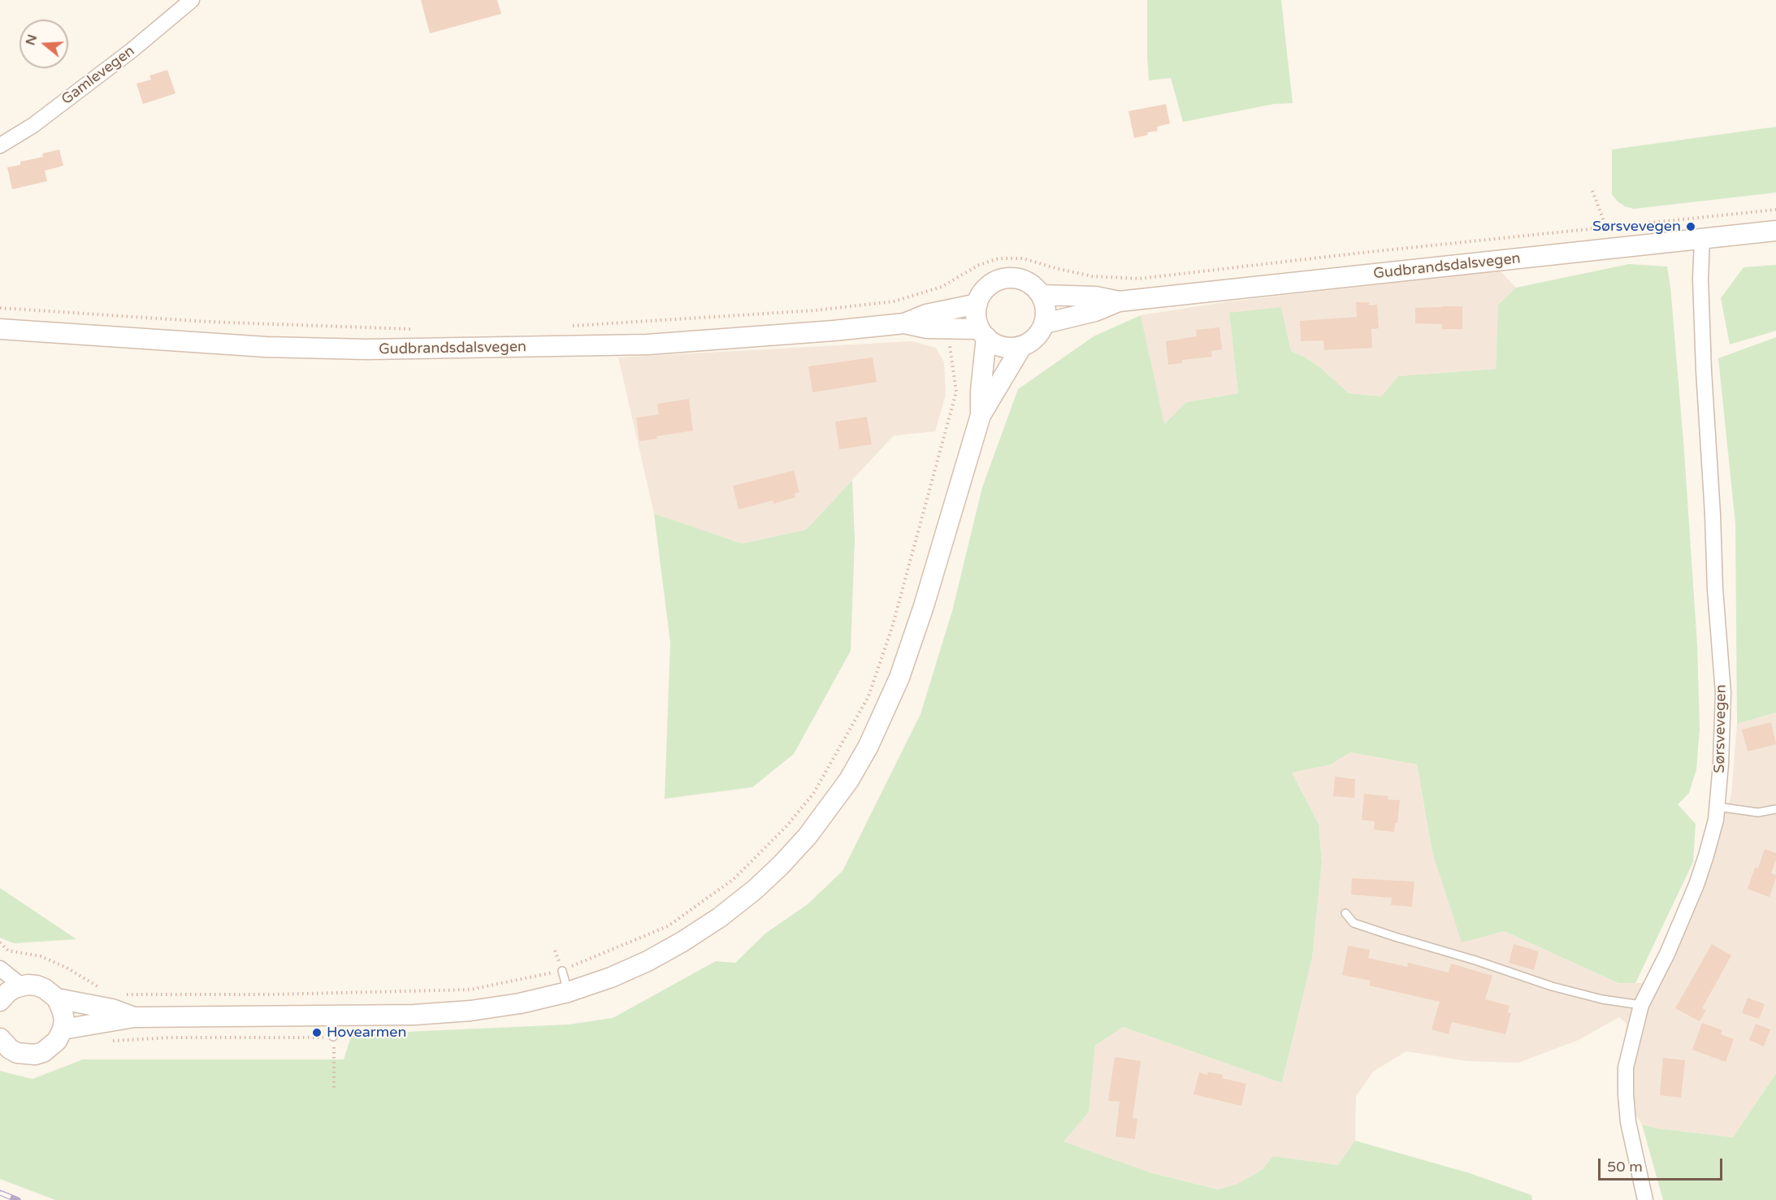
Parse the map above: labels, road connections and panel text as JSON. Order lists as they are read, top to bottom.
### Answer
{
  "streets": {
    "main road": ["Gudbrandsdalsvegen"],
    "street": ["Gamlevegen", "Sørsvevegen"]
  },
  "crossings": [
    ["Gudbrandsdalsvegen", "Sørsvevegen"]
  ],
  "places": ["Sørsvevegen", "Hovearmen"],
  "scale_bar": "50 m",
  "north": "left"
}
